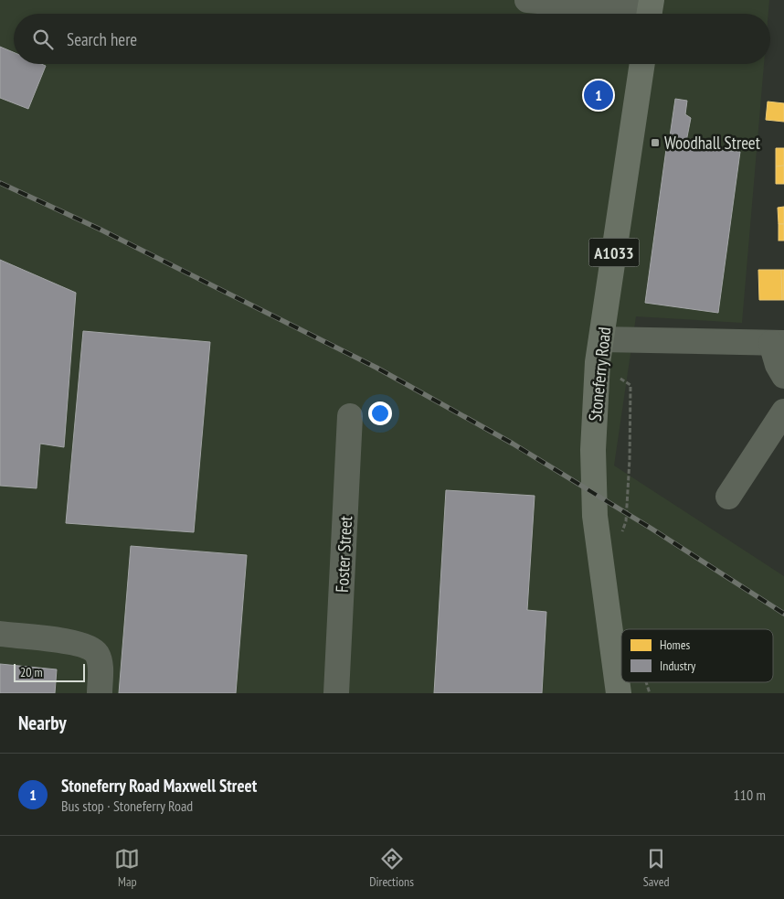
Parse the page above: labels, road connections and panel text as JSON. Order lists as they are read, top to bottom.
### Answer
{
  "streets": {
    "highway": ["A1033", "Stoneferry Road"],
    "street": ["Foster Street"]
  },
  "places": {
    "transit": ["Woodhall Street"]
  },
  "legend": ["Homes", "Industry"],
  "scale_bar": "20 m",
  "page": {
    "search": "Search here",
    "pins": "1",
    "scale": "20 m",
    "heading": "Nearby",
    "list": [
      {
        "mark": "1",
        "name": "Stoneferry Road Maxwell Street",
        "note": "Bus stop · Stoneferry Road",
        "value": "110 m"
      }
    ],
    "nav": ["Map", "Directions", "Saved"]
  }
}
